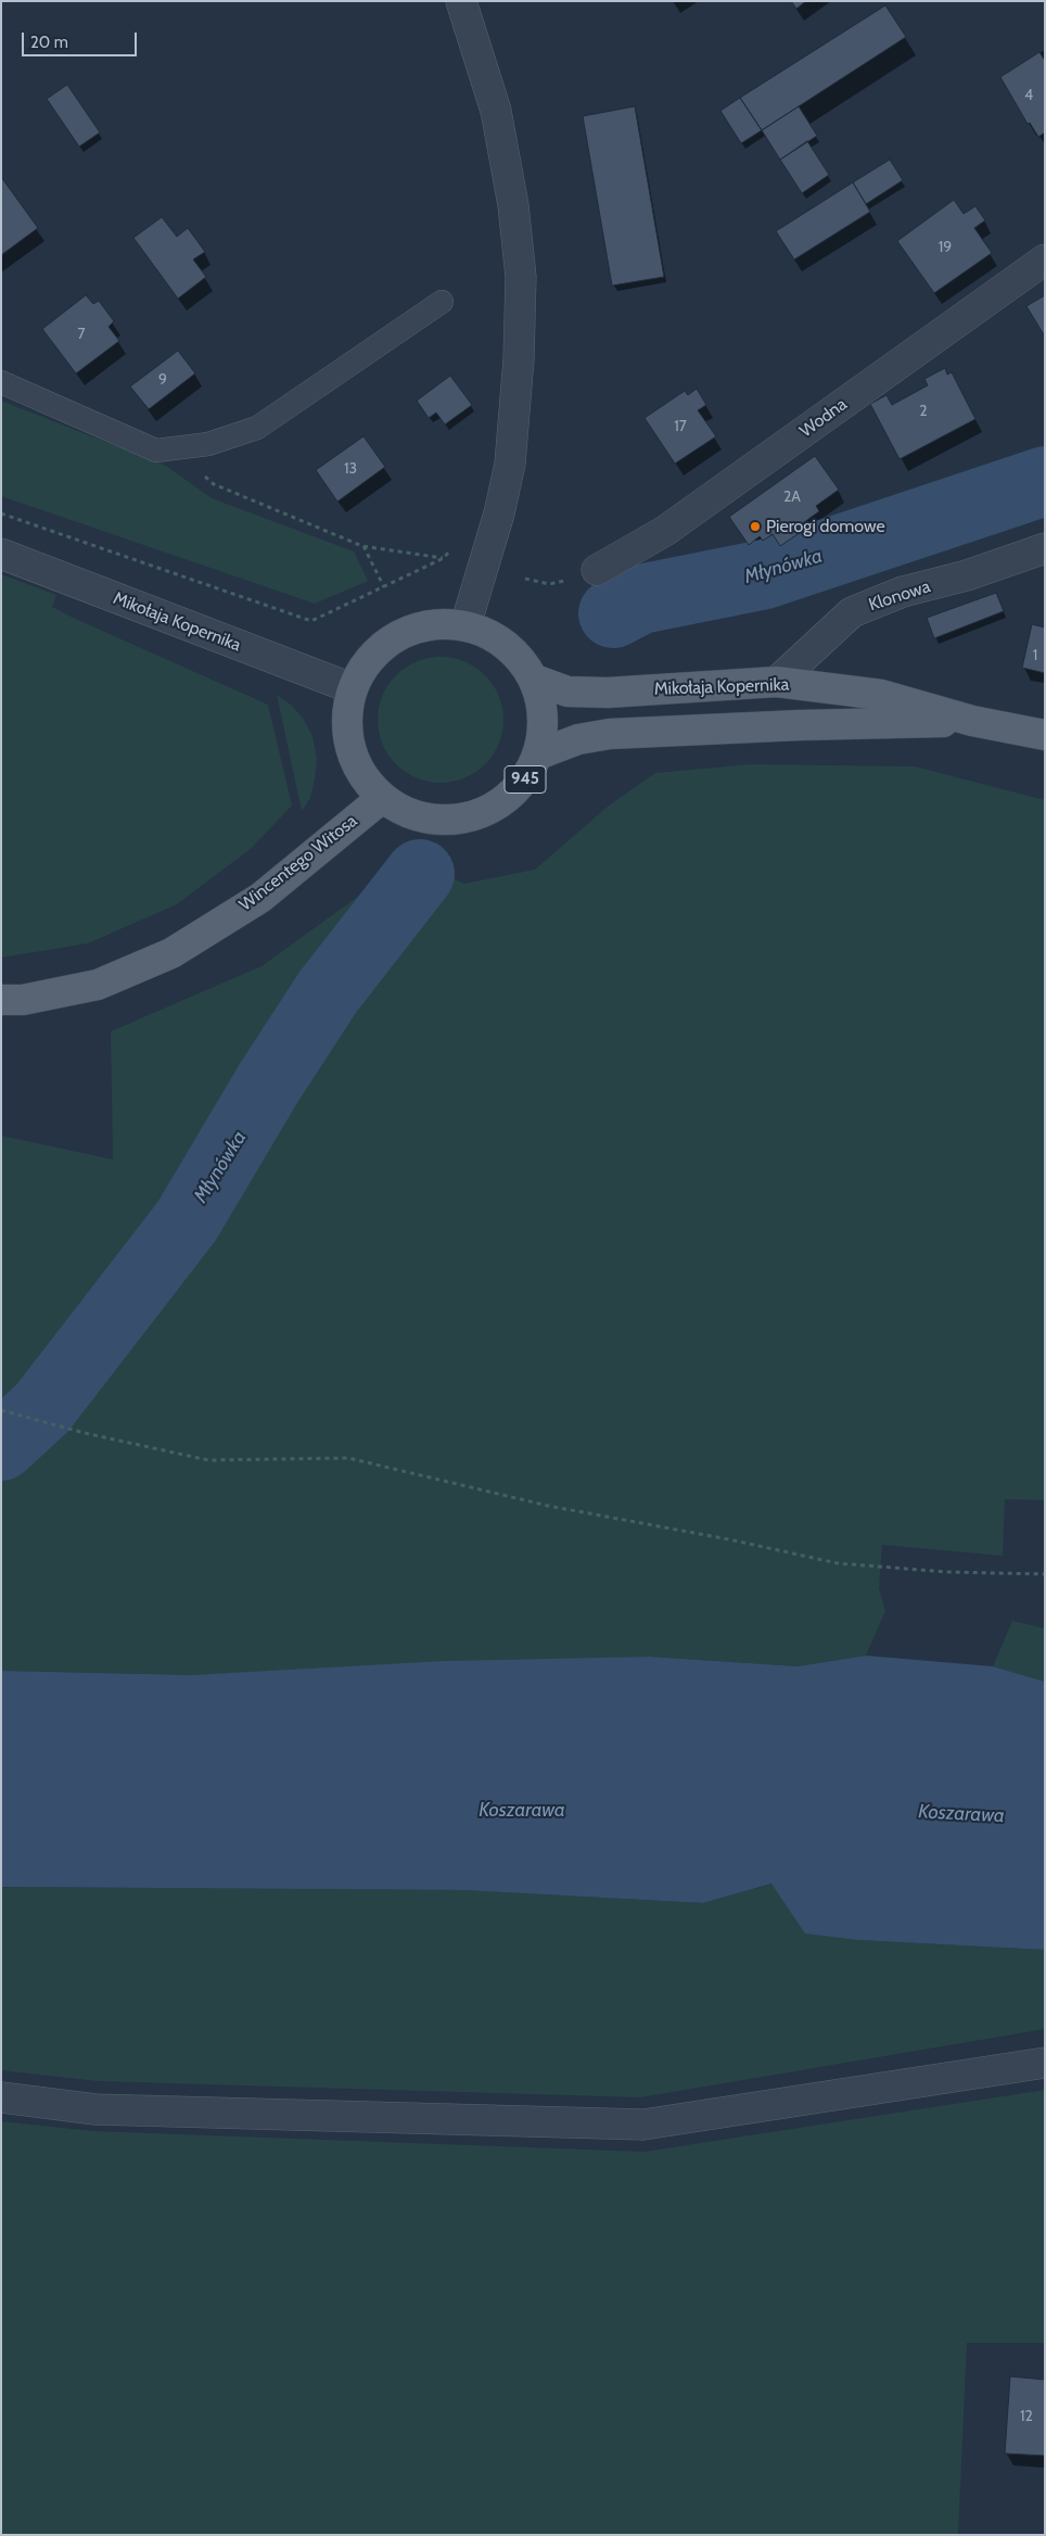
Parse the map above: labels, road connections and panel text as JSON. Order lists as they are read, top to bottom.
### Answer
{
  "streets": {
    "main road": ["Mikołaja Kopernika", "945", "Wincentego Witosa"],
    "street": ["Wodna", "Klonowa"]
  },
  "crossings": [
    ["Klonowa", "Mikołaja Kopernika"],
    ["Mikołaja Kopernika", "945"],
    ["945", "Wincentego Witosa"]
  ],
  "water": ["Młynówka", "Koszarawa"],
  "places": ["Pierogi domowe"],
  "house_numbers": [
    "4",
    "19",
    "7",
    "9",
    "2",
    "17",
    "13",
    "2A",
    "1",
    "12"
  ],
  "scale_bar": "20 m"
}
